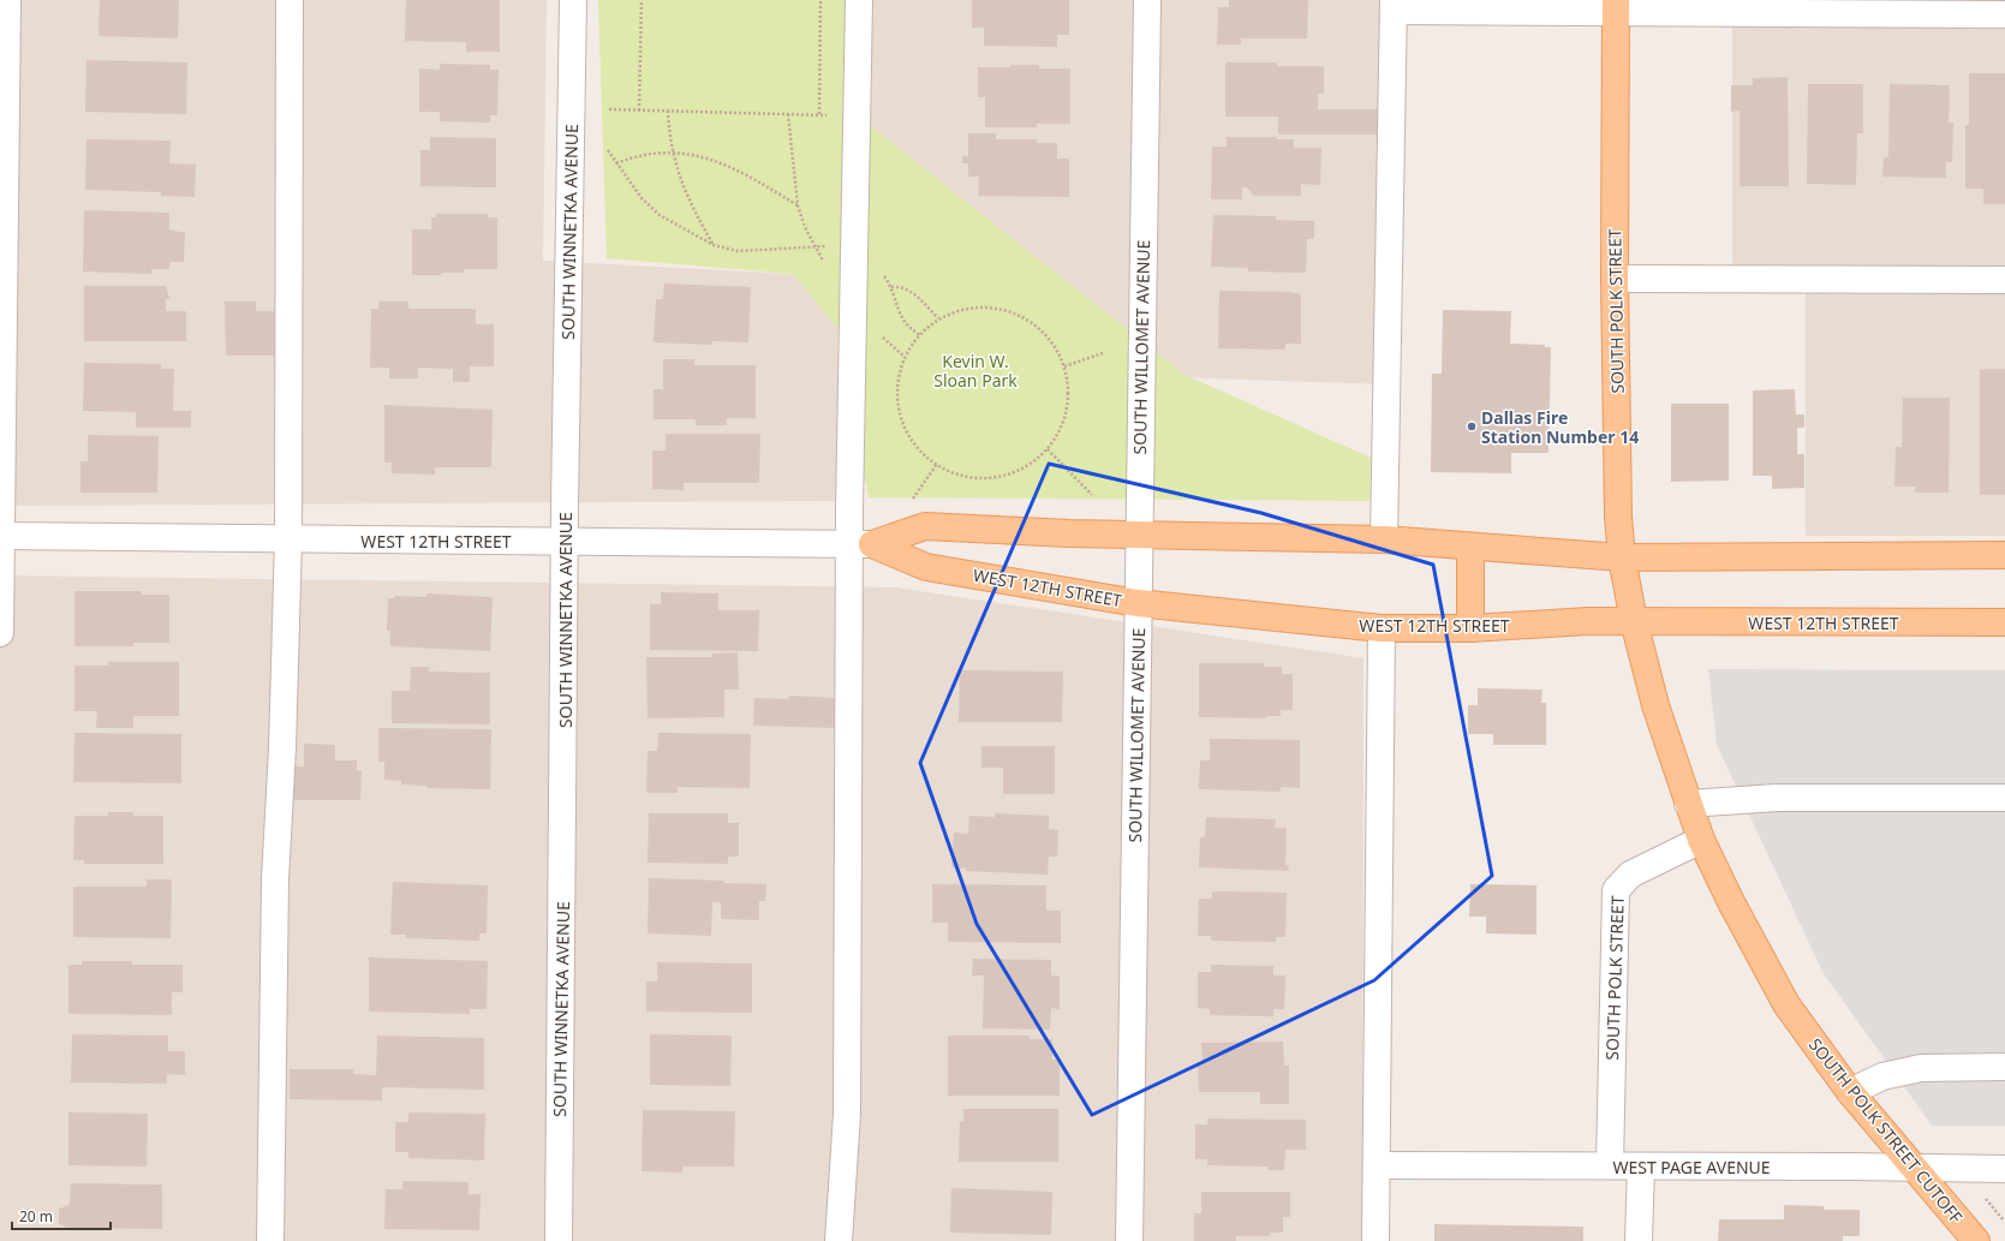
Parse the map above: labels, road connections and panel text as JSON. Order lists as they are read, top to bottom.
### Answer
{
  "streets": {
    "main road": ["SOUTH POLK STREET", "WEST 12TH STREET", "SOUTH POLK STREET CUTOFF"],
    "street": ["SOUTH WINNETKA AVENUE", "SOUTH WILLOMET AVENUE", "WEST PAGE AVENUE"]
  },
  "crossings": [
    ["SOUTH WINNETKA AVENUE", "WEST 12TH STREET"],
    ["SOUTH POLK STREET", "WEST 12TH STREET"],
    ["SOUTH POLK STREET", "SOUTH POLK STREET CUTOFF"],
    ["SOUTH POLK STREET", "WEST PAGE AVENUE"],
    ["SOUTH WILLOMET AVENUE", "WEST 12TH STREET"],
    ["WEST 12TH STREET", "SOUTH POLK STREET CUTOFF"],
    ["SOUTH POLK STREET CUTOFF", "WEST PAGE AVENUE"]
  ],
  "parks": ["Kevin W. Sloan Park"],
  "places": ["Dallas Fire Station Number 14"],
  "scale_bar": "20 m"
}
